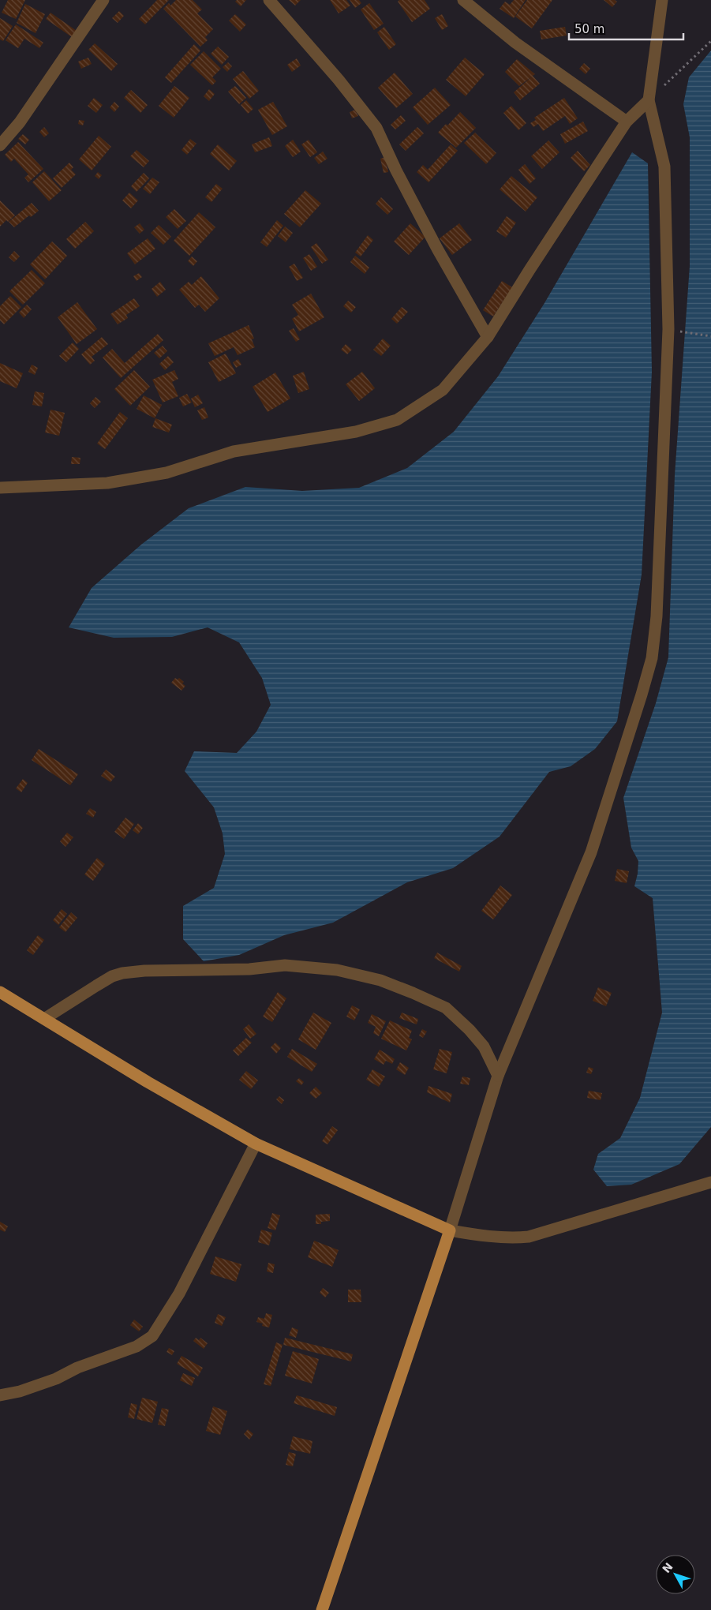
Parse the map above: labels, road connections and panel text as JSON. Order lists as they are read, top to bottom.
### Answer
{
  "scale_bar": "50 m",
  "north": "top left"
}
